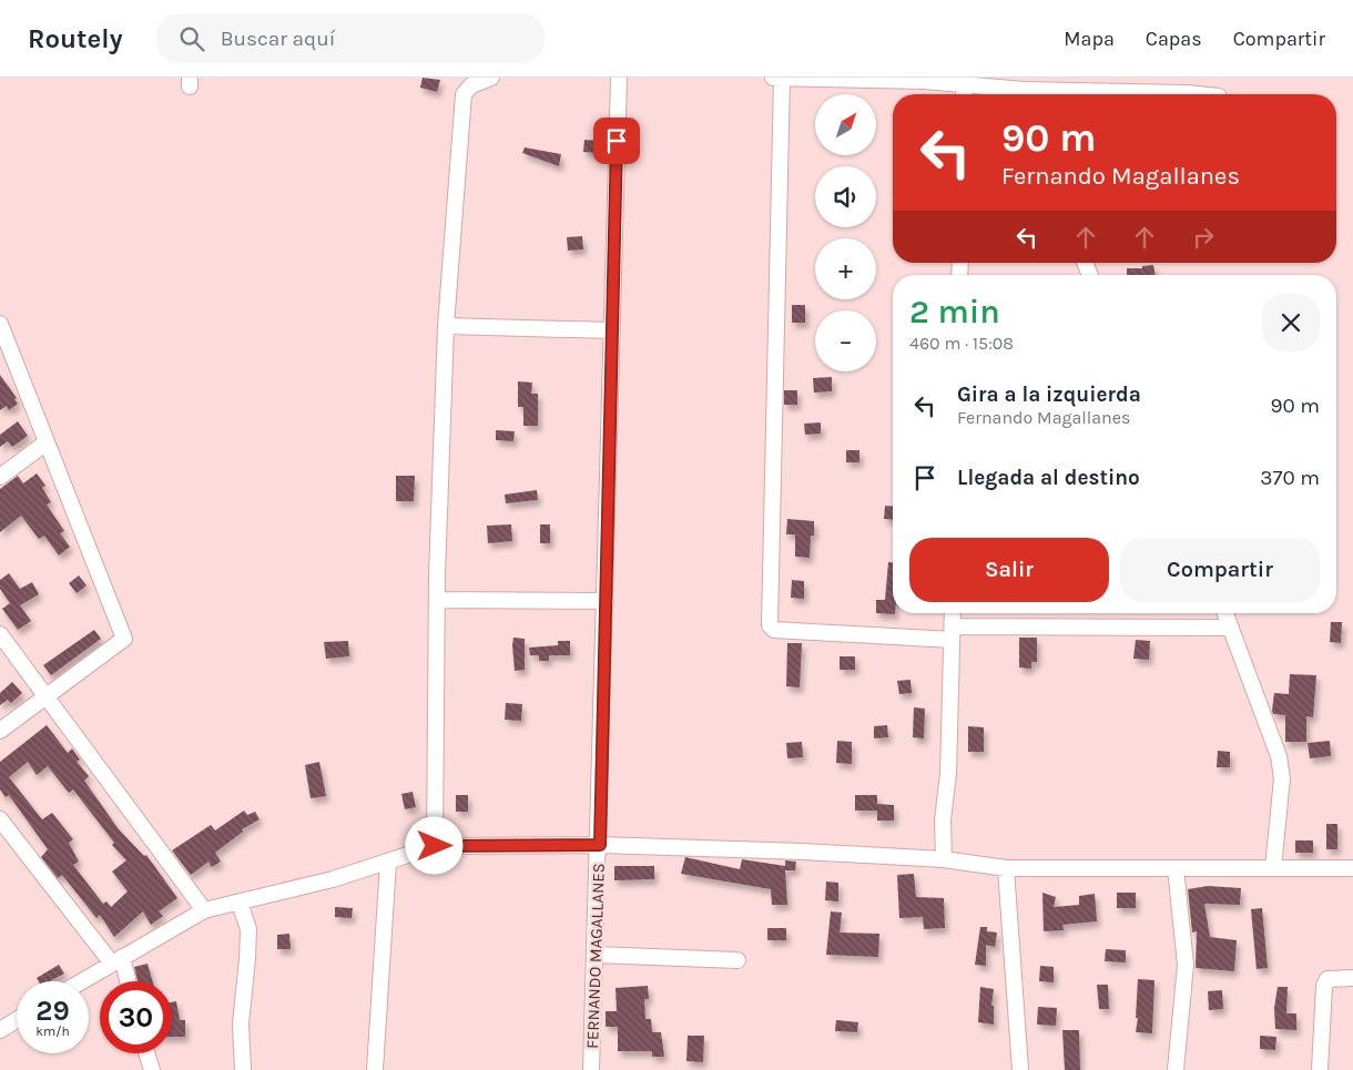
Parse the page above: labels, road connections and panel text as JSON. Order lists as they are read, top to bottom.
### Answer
{
  "streets": {
    "street": ["FERNANDO MAGALLANES"]
  },
  "north": "top right",
  "page": {
    "header": "Routely",
    "search": "Buscar aquí",
    "nav": ["Mapa", "Capas", "Compartir"],
    "map_buttons": ["+", "−"],
    "turn": ["90 m", "Fernando Magallanes"],
    "heading": ["2 min", "460 m · 15:08"],
    "list": [
      {
        "name": "Gira a la izquierda",
        "note": "Fernando Magallanes",
        "value": "90 m"
      },
      {
        "name": "Llegada al destino",
        "value": "370 m"
      }
    ],
    "buttons": ["Salir", "Compartir"],
    "speed": "29 km/h",
    "limit": "30"
  }
}
